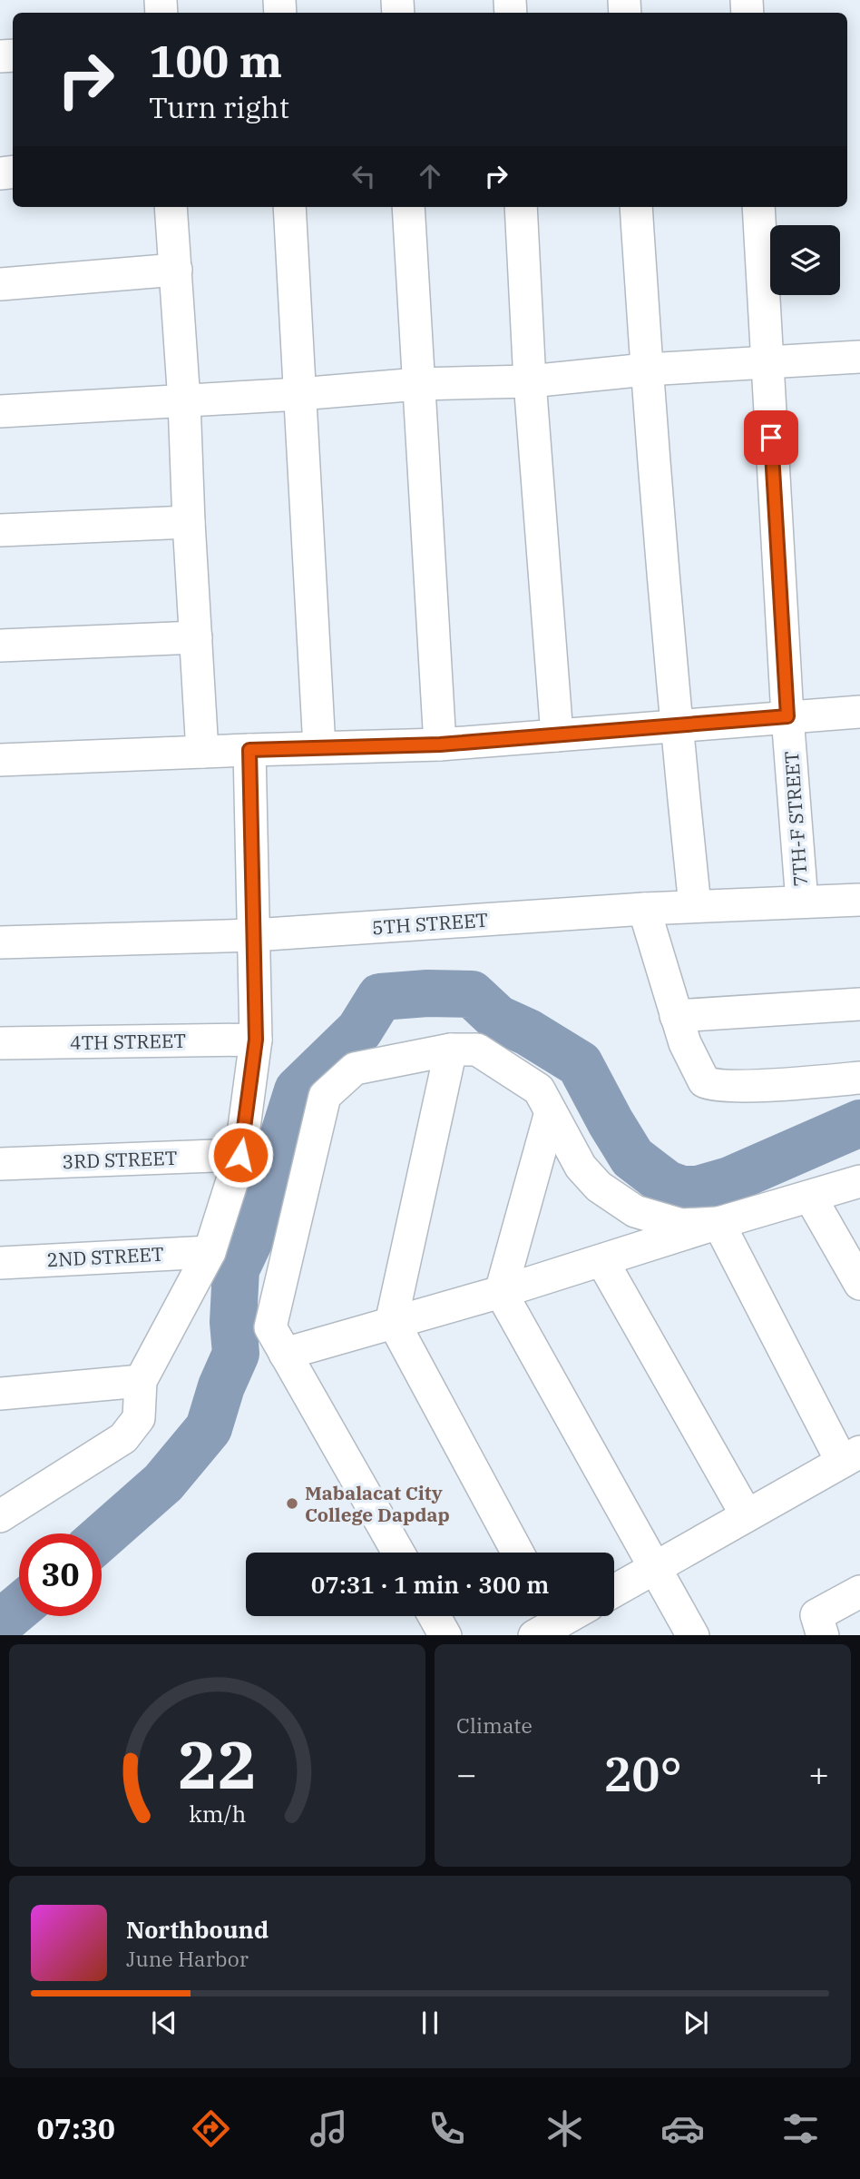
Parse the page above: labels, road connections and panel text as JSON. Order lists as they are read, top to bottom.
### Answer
{
  "streets": {
    "street": [
      "7TH-F STREET",
      "5TH STREET",
      "4TH STREET",
      "3RD STREET",
      "2ND STREET"
    ]
  },
  "crossings": [
    ["7TH-F STREET", "5TH STREET"]
  ],
  "places": ["Mabalacat City College Dapdap"],
  "page": {
    "turn": ["100 m", "Turn right"],
    "limit": "30",
    "trip": "07:31 · 1 min · 300 m",
    "tile": "Climate",
    "heat": ["−", "20°", "+"],
    "song": ["Northbound", "June Harbor"],
    "tabs": "07:30",
    "gauge": ["22", "km/h"]
  }
}
